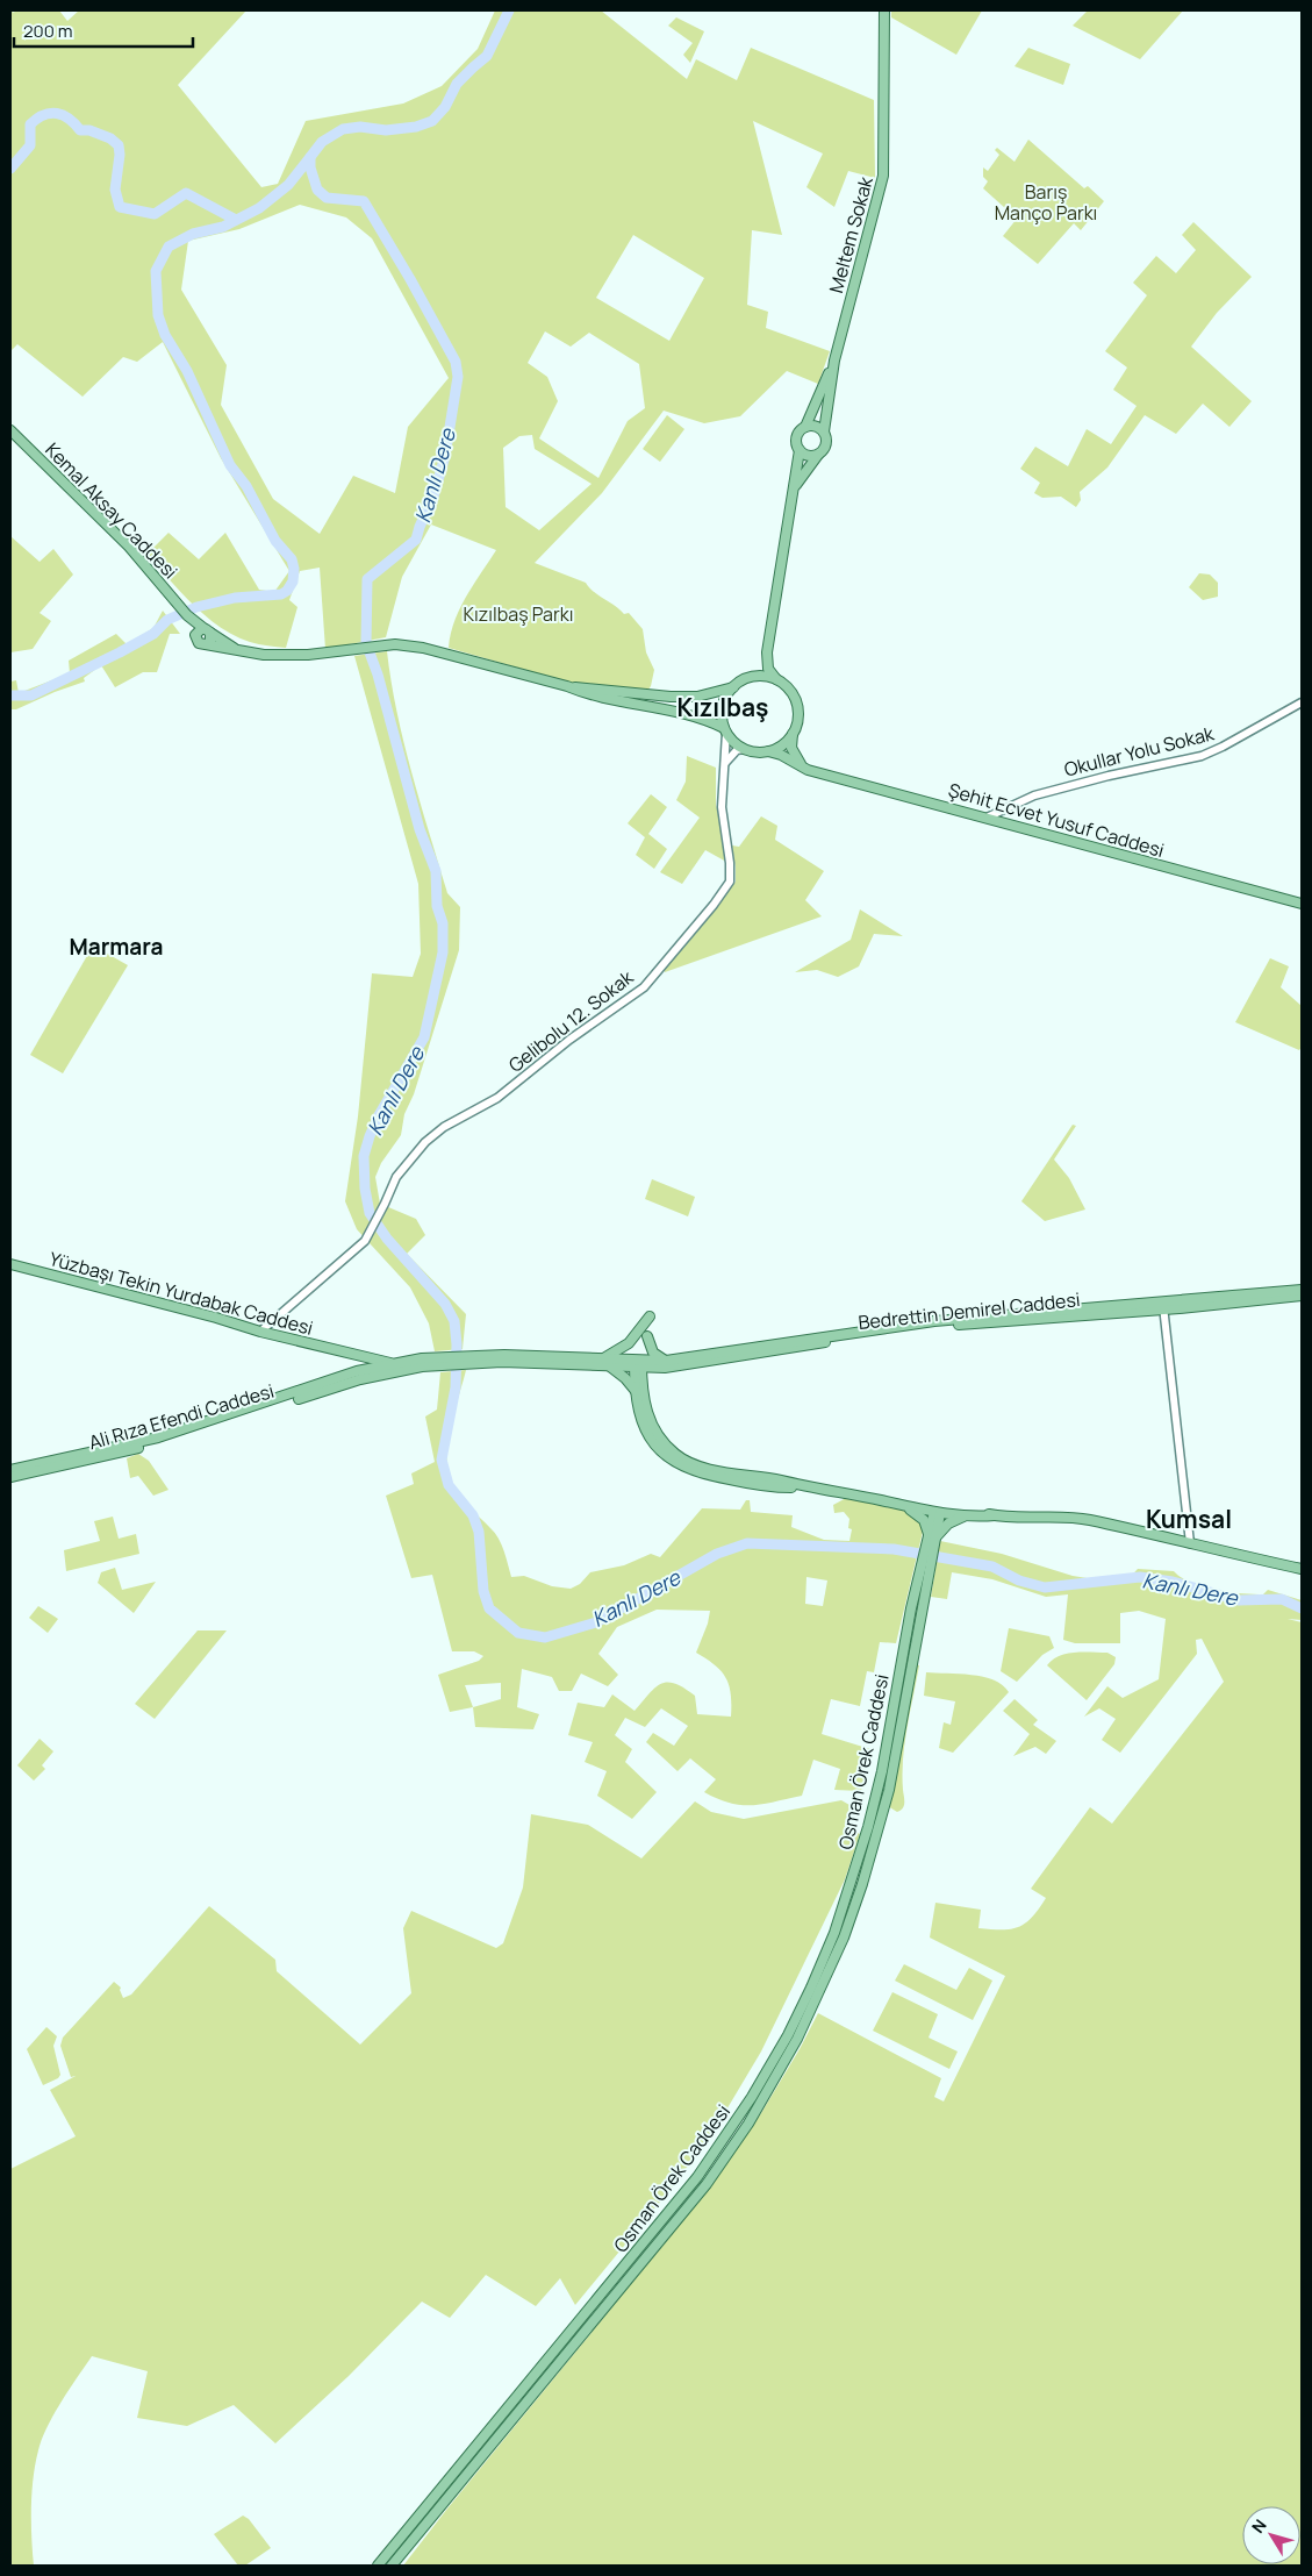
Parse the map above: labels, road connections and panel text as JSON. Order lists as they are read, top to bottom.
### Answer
{
  "streets": {
    "main road": [
      "Meltem Sokak",
      "Kemal Aksay Caddesi",
      "Şehit Ecvet Yusuf Caddesi",
      "Yüzbaşı Tekin Yurdabak Caddesi",
      "Bedrettin Demirel Caddesi",
      "Ali Rıza Efendi Caddesi",
      "Osman Örek Caddesi"
    ],
    "street": ["Okullar Yolu Sokak", "Gelibolu 12. Sokak"]
  },
  "crossings": [
    ["Okullar Yolu Sokak", "Şehit Ecvet Yusuf Caddesi"],
    ["Şehit Ecvet Yusuf Caddesi", "Gelibolu 12. Sokak"],
    ["Gelibolu 12. Sokak", "Yüzbaşı Tekin Yurdabak Caddesi"]
  ],
  "districts": ["Kızılbaş", "Marmara", "Kumsal"],
  "water": ["Kanlı Dere"],
  "parks": ["Barış Manço Parkı", "Kızılbaş Parkı"],
  "scale_bar": "200 m",
  "north": "top left"
}
